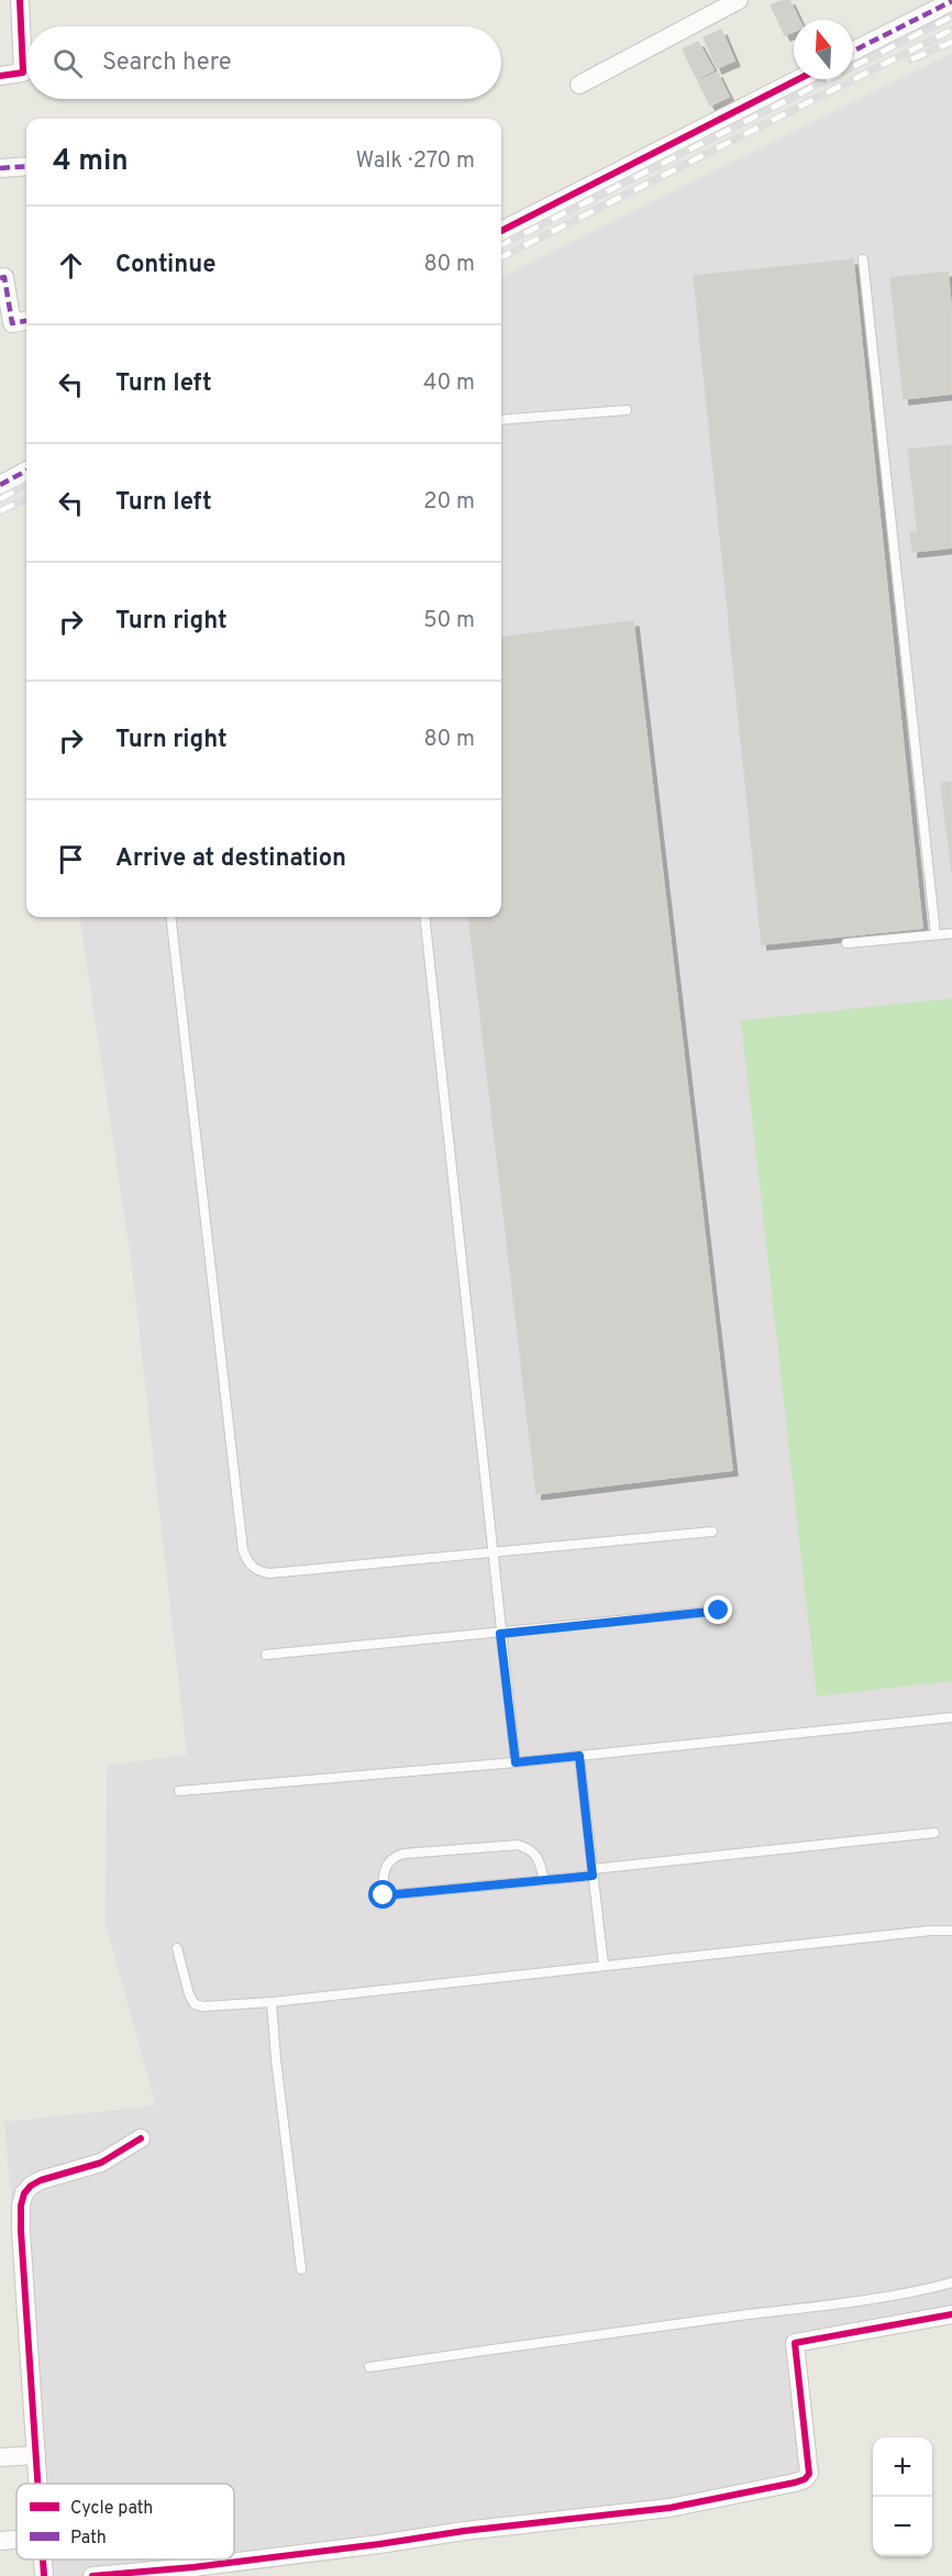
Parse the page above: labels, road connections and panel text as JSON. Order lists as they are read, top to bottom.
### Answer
{
  "legend": ["Cycle path", "Path"],
  "north": "top",
  "page": {
    "search": "Search here",
    "heading": ["4 min", "Walk · 270 m"],
    "list": [
      ["Continue", "80 m"],
      ["Turn left", "40 m"],
      ["Turn left", "20 m"],
      ["Turn right", "50 m"],
      ["Turn right", "80 m"],
      "Arrive at destination"
    ],
    "map_buttons": ["+", "−"]
  }
}
